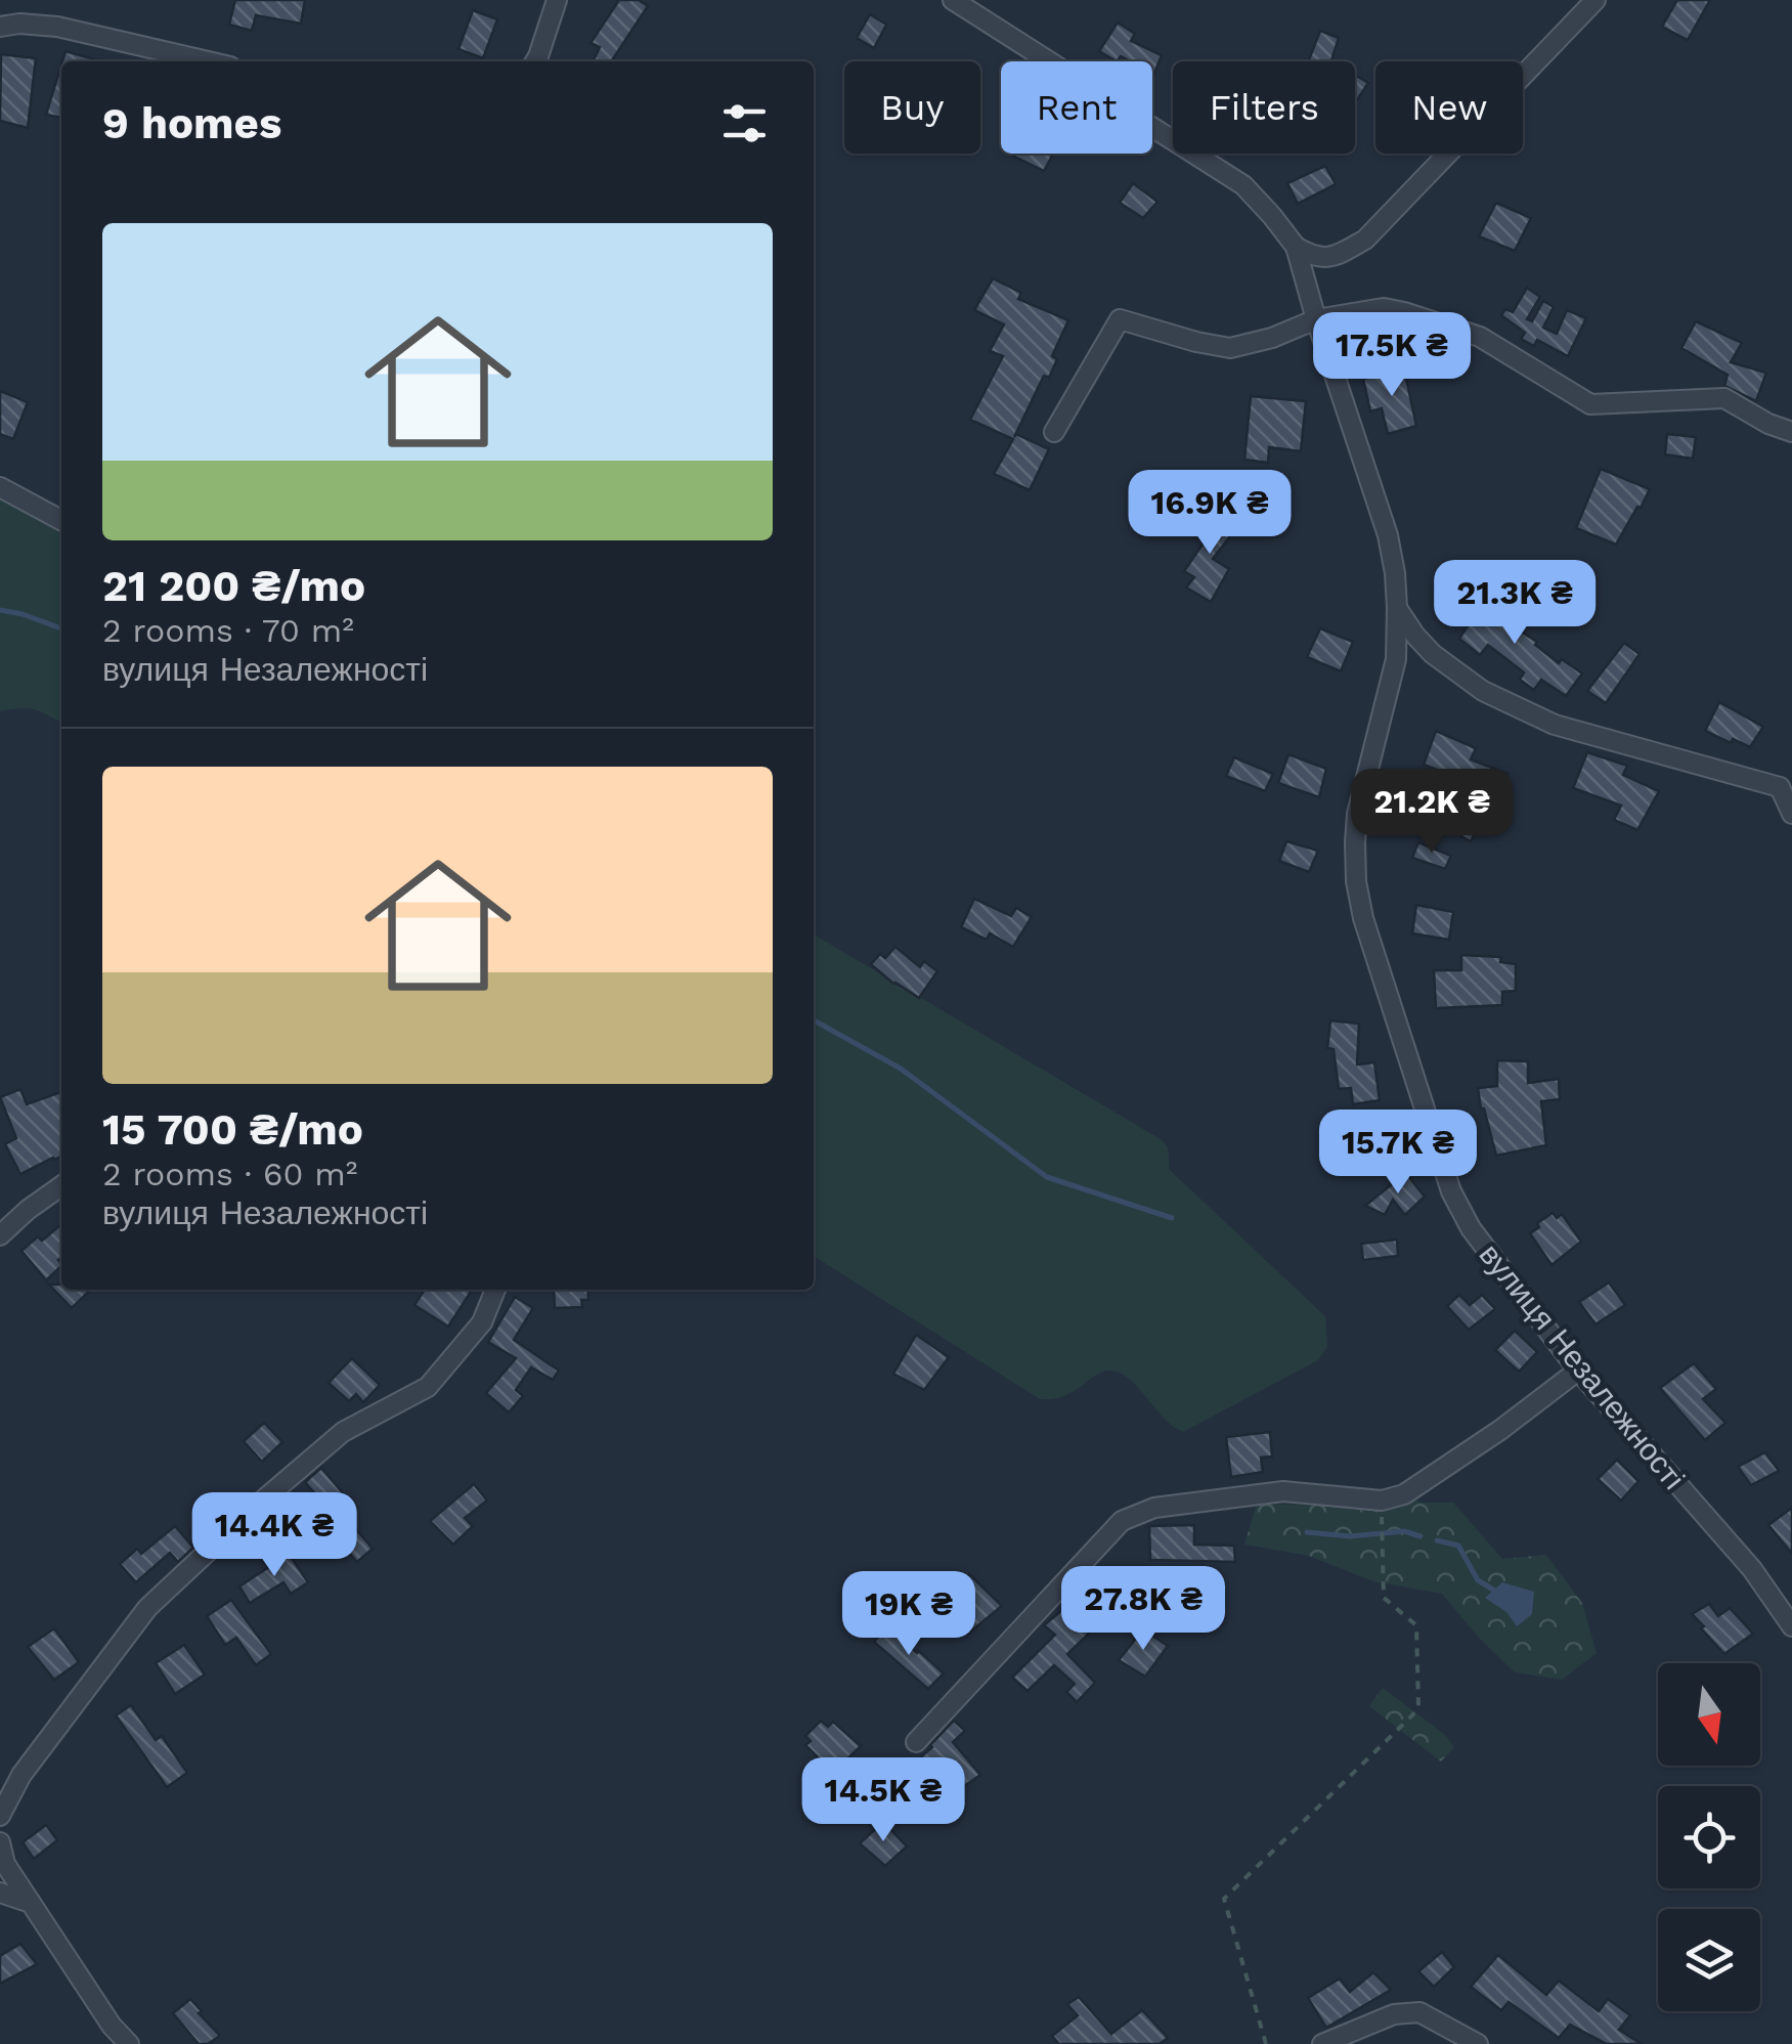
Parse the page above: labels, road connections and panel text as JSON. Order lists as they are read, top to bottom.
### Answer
{
  "streets": {
    "street": ["вулиця Незалежності"]
  },
  "north": "bottom",
  "page": {
    "chip": [
      "Buy",
      "Rent",
      "Filters",
      "New"
    ],
    "heading": "9 homes",
    "list": [
      {
        "name": "21 200 ₴/mo",
        "note": "2 rooms · 70 m² · вулиця Незалежності"
      },
      {
        "name": "15 700 ₴/mo",
        "note": "2 rooms · 60 m² · вулиця Незалежності"
      }
    ],
    "price": [
      "17.5K ₴",
      "16.9K ₴",
      "21.3K ₴",
      "21.2K ₴",
      "15.7K ₴",
      "14.4K ₴",
      "27.8K ₴",
      "19K ₴",
      "14.5K ₴"
    ]
  }
}
